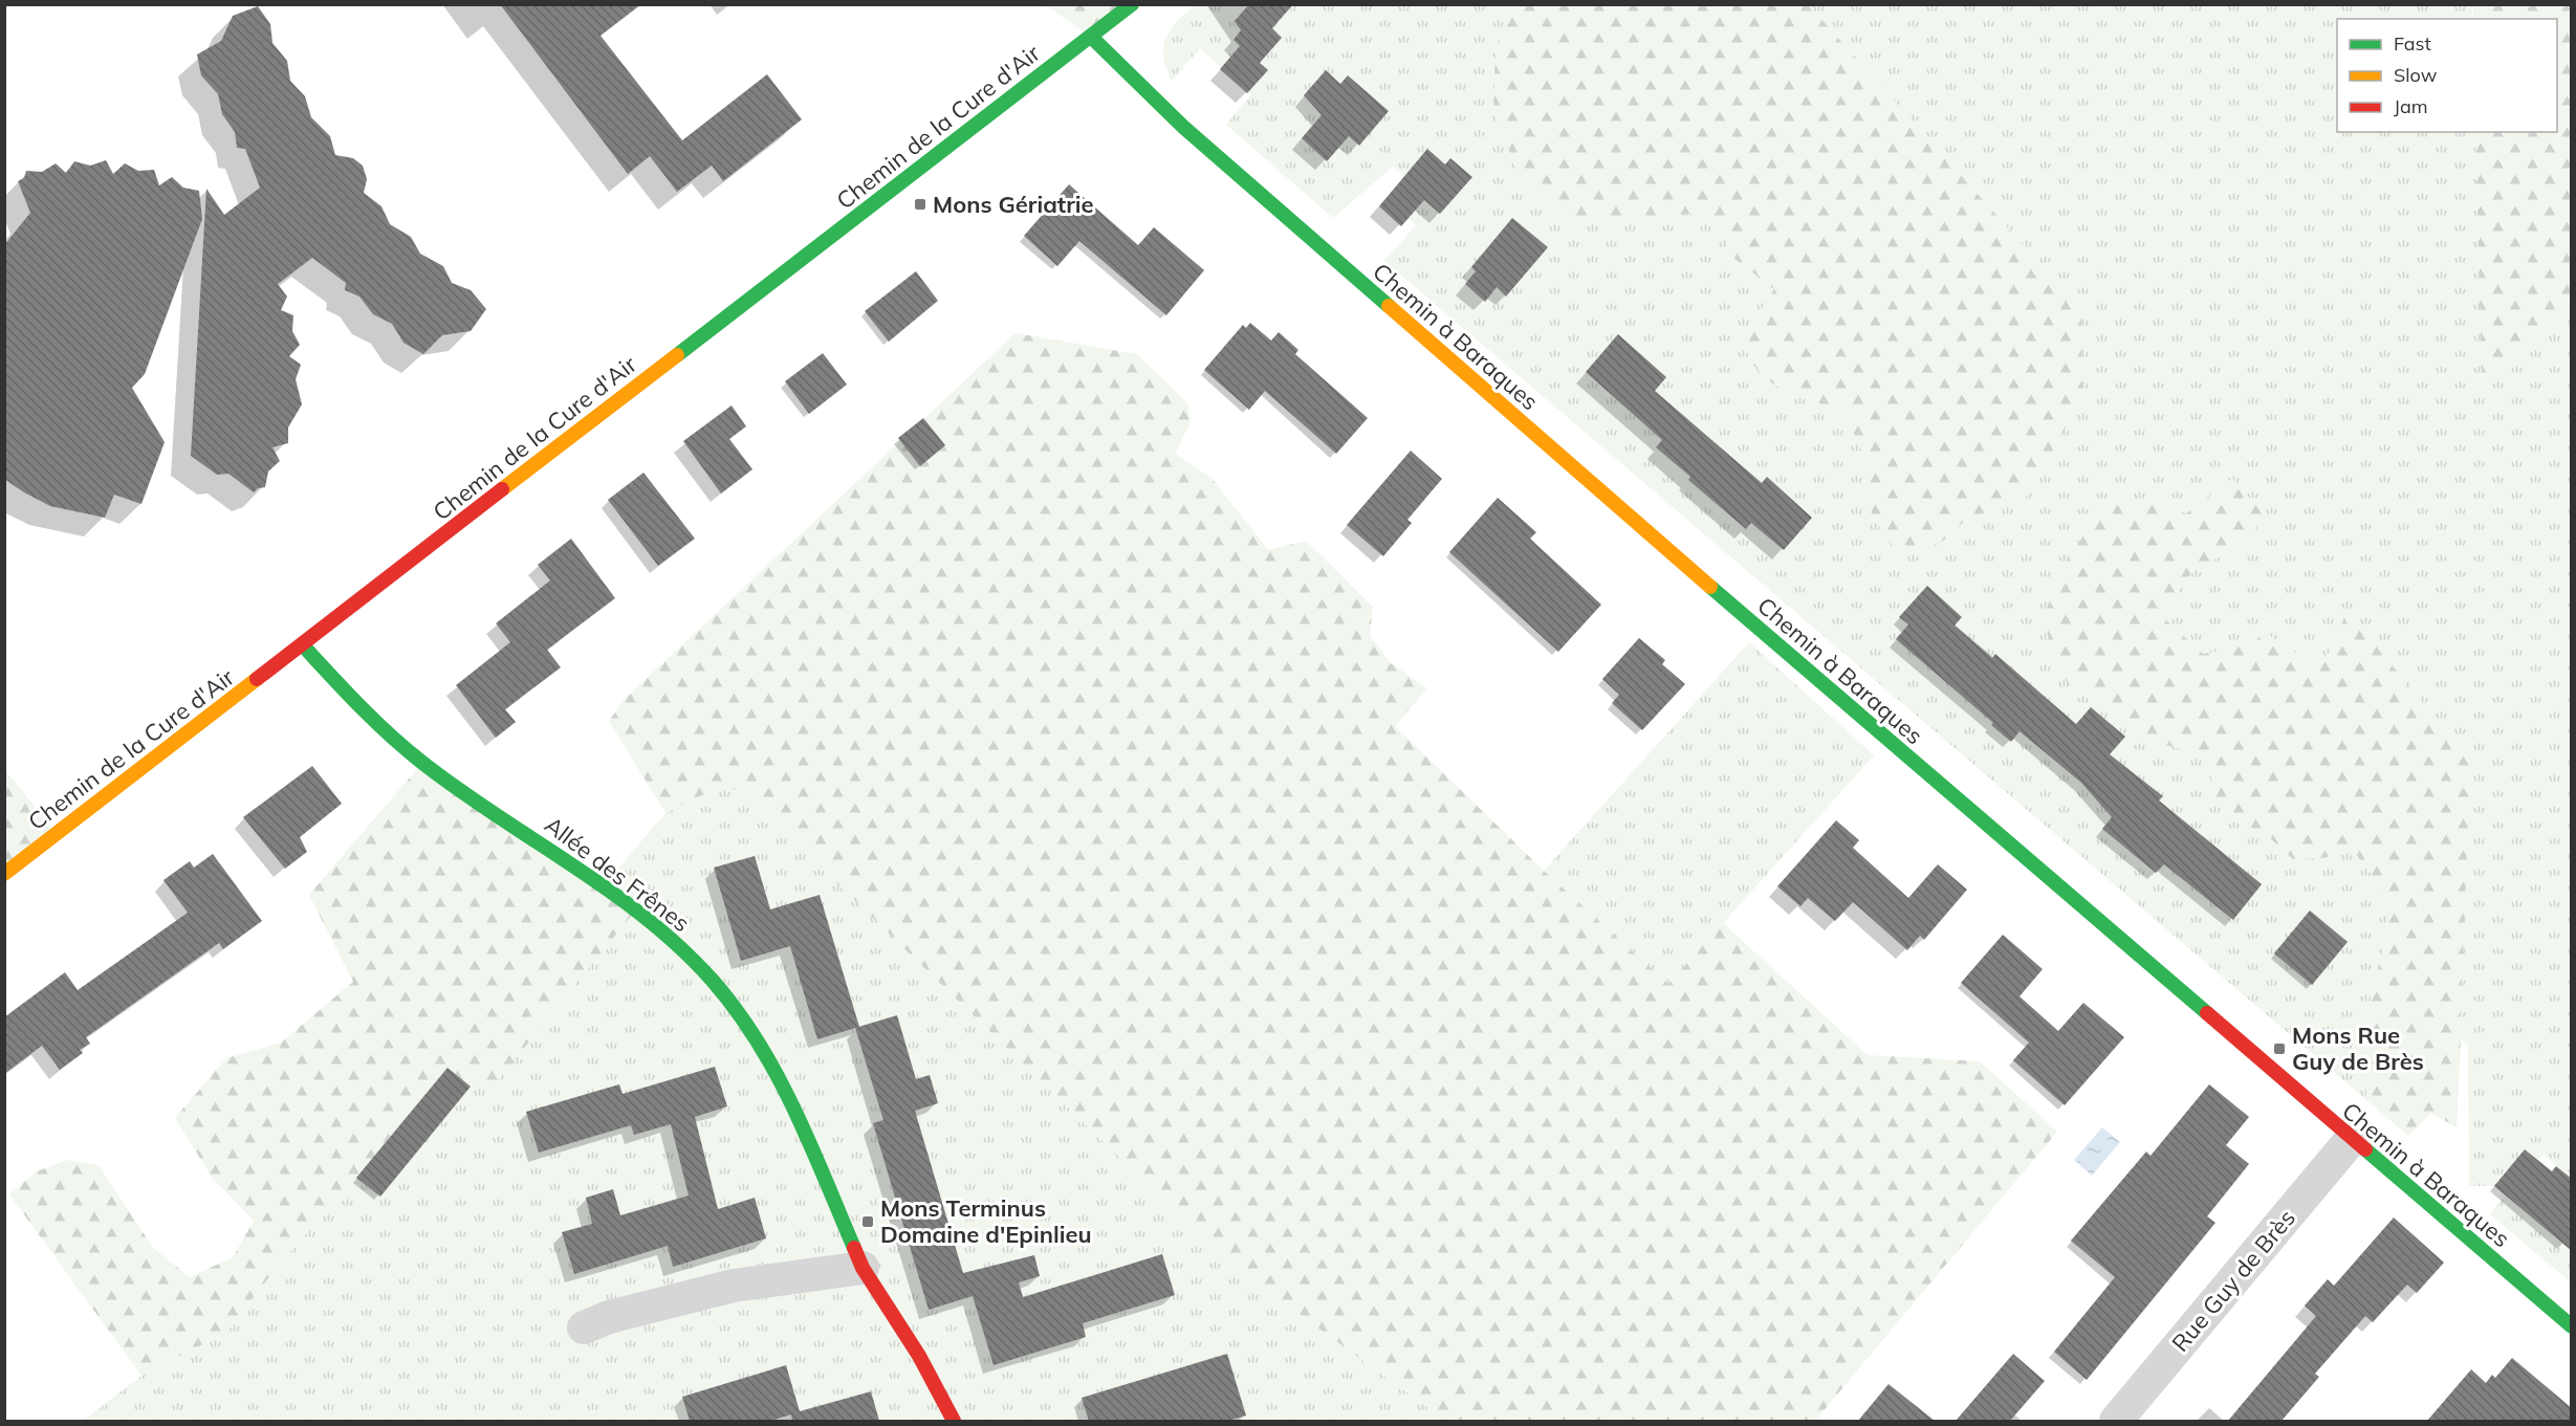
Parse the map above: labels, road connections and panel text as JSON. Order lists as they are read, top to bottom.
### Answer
{
  "streets": {
    "street": [
      "Chemin de la Cure d'Air",
      "Chemin à Baraques",
      "Allée des Frênes",
      "Rue Guy de Brès"
    ]
  },
  "crossings": [
    ["Chemin de la Cure d'Air", "Chemin à Baraques"],
    ["Chemin de la Cure d'Air", "Allée des Frênes"],
    ["Chemin à Baraques", "Rue Guy de Brès"]
  ],
  "places": {
    "transit": ["Mons Gériatrie", "Mons Rue Guy de Brès", "Mons Terminus Domaine d'Epinlieu"]
  },
  "legend": ["Fast", "Slow", "Jam"]
}
